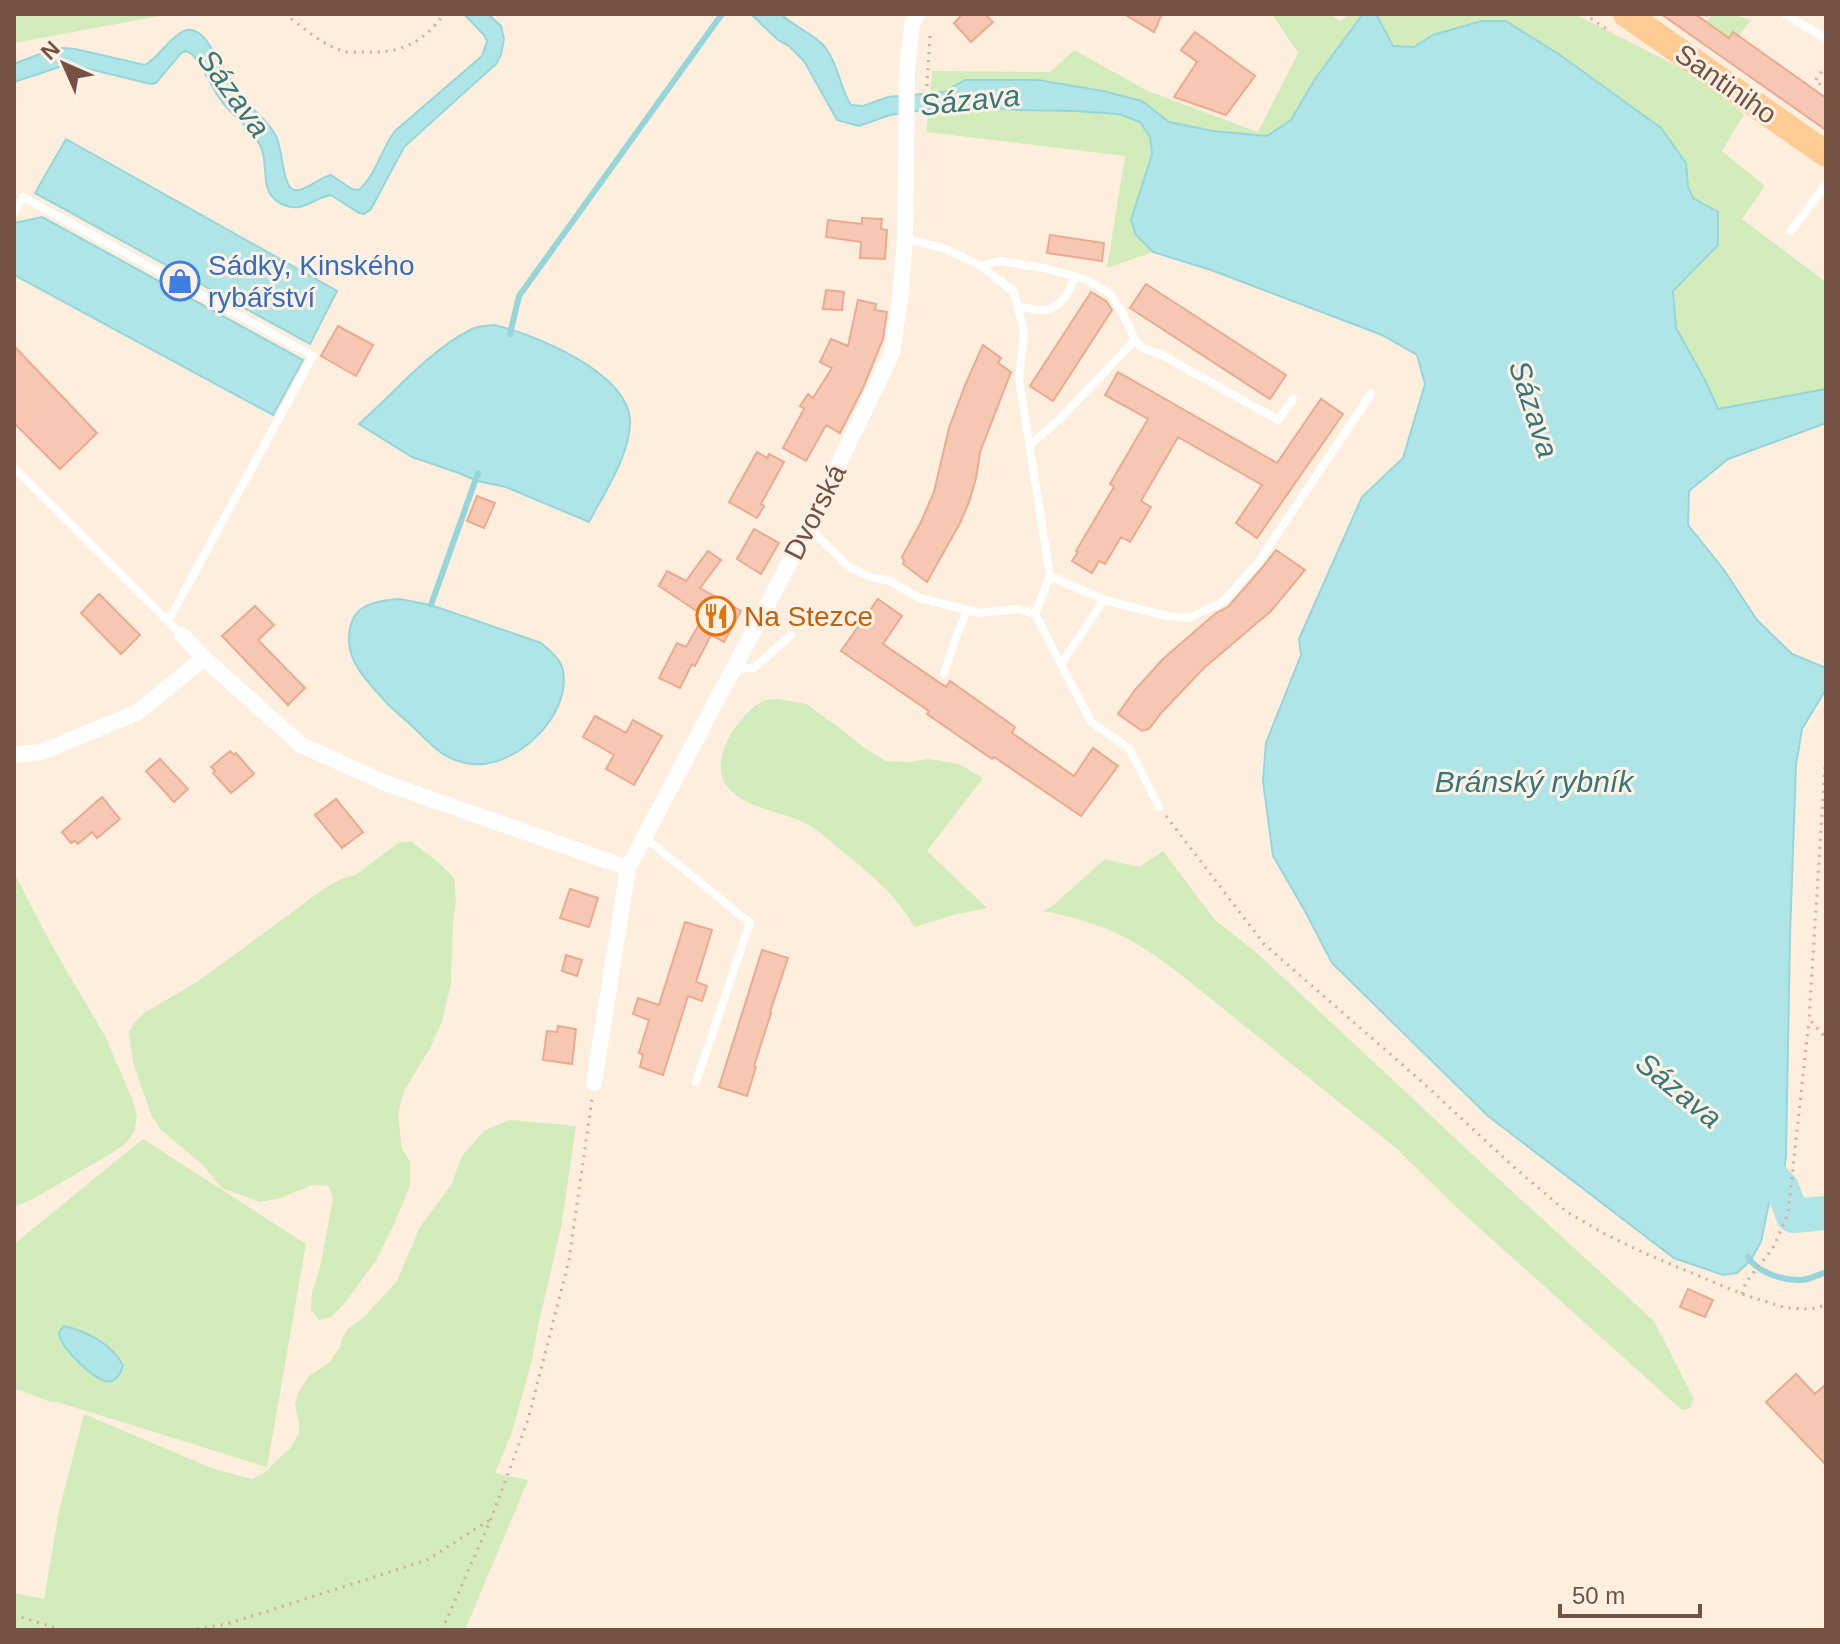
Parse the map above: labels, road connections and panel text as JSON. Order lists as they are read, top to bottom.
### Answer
{
  "streets": {
    "main road": ["Santiniho"],
    "street": ["Dvorská"]
  },
  "water": ["Sázava", "Bránský rybník"],
  "places": {
    "shop": ["Sádky, Kinského rybářství"],
    "restaurant": ["Na Stezce"]
  },
  "scale_bar": "50 m",
  "north": "top left"
}
